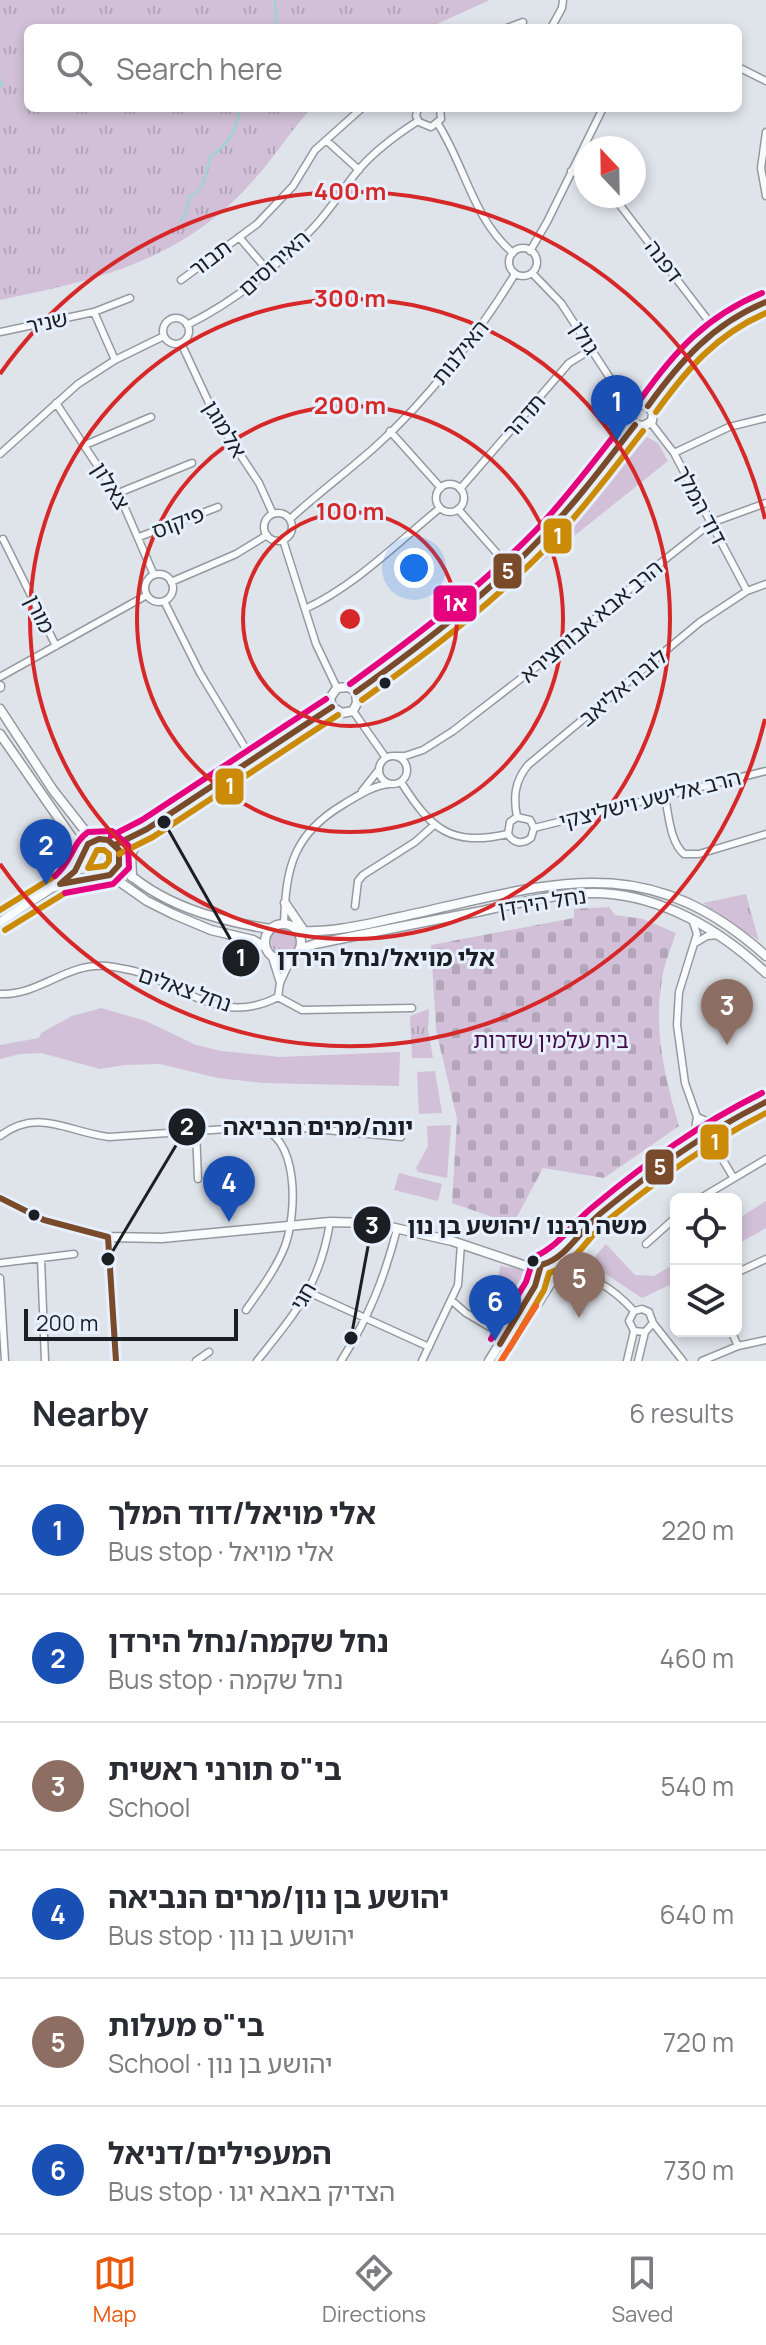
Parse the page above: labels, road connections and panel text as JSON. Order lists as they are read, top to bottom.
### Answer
{
  "streets": {
    "main road": ["נחל הירדן"],
    "street": [
      "תבור",
      "דפנה",
      "האירוסים",
      "שניר",
      "גולן",
      "האילנות",
      "תדהר",
      "אלמוגן",
      "צאלון",
      "דוד המלך",
      "פיקוס",
      "מורן",
      "הרב אבא אבוחצירא",
      "לובה אליאב",
      "הרב אלישע וישליצקי",
      "נחל צאלים",
      "חגי"
    ]
  },
  "crossings": [
    ["תבור", "האירוסים"],
    ["האירוסים", "אלמוגן"],
    ["גולן", "האילנות"],
    ["גולן", "תדהר"],
    ["גולן", "דוד המלך"],
    ["האילנות", "אלמוגן"],
    ["צאלון", "פיקוס"],
    ["דוד המלך", "הרב אבא אבוחצירא"],
    ["דוד המלך", "לובה אליאב"],
    ["לובה אליאב", "הרב אלישע וישליצקי"]
  ],
  "parks": ["בית עלמין שדרות"],
  "places": ["אלי מויאל/נחל הירדן", "יונה/מרים הנביאה", "משה רבנו /יהושע בן נון"],
  "lines": ["transit line 1א", "transit line 5", "transit line 1"],
  "scale_bar": "200 m",
  "north": "top",
  "page": {
    "search": "Search here",
    "pins": [
      "1",
      "2",
      "3",
      "4",
      "5",
      "6"
    ],
    "scale": "200 m",
    "heading": ["Nearby", "6 results"],
    "list": [
      {
        "mark": "1",
        "name": "אלי מויאל/דוד המלך",
        "note": "Bus stop · אלי מויאל",
        "value": "220 m"
      },
      {
        "mark": "2",
        "name": "נחל שקמה/נחל הירדן",
        "note": "Bus stop · נחל שקמה",
        "value": "460 m"
      },
      {
        "mark": "3",
        "name": "בי\"ס תורני ראשית",
        "note": "School",
        "value": "540 m"
      },
      {
        "mark": "4",
        "name": "יהושע בן נון/מרים הנביאה",
        "note": "Bus stop · יהושע בן נון",
        "value": "640 m"
      },
      {
        "mark": "5",
        "name": "בי\"ס מעלות",
        "note": "School · יהושע בן נון",
        "value": "720 m"
      },
      {
        "mark": "6",
        "name": "המעפילים/דניאל",
        "note": "Bus stop · הצדיק באבא יגו",
        "value": "730 m"
      }
    ],
    "nav": ["Map", "Directions", "Saved"]
  },
  "rings": [
    "400 m",
    "300 m",
    "200 m",
    "100 m"
  ]
}
